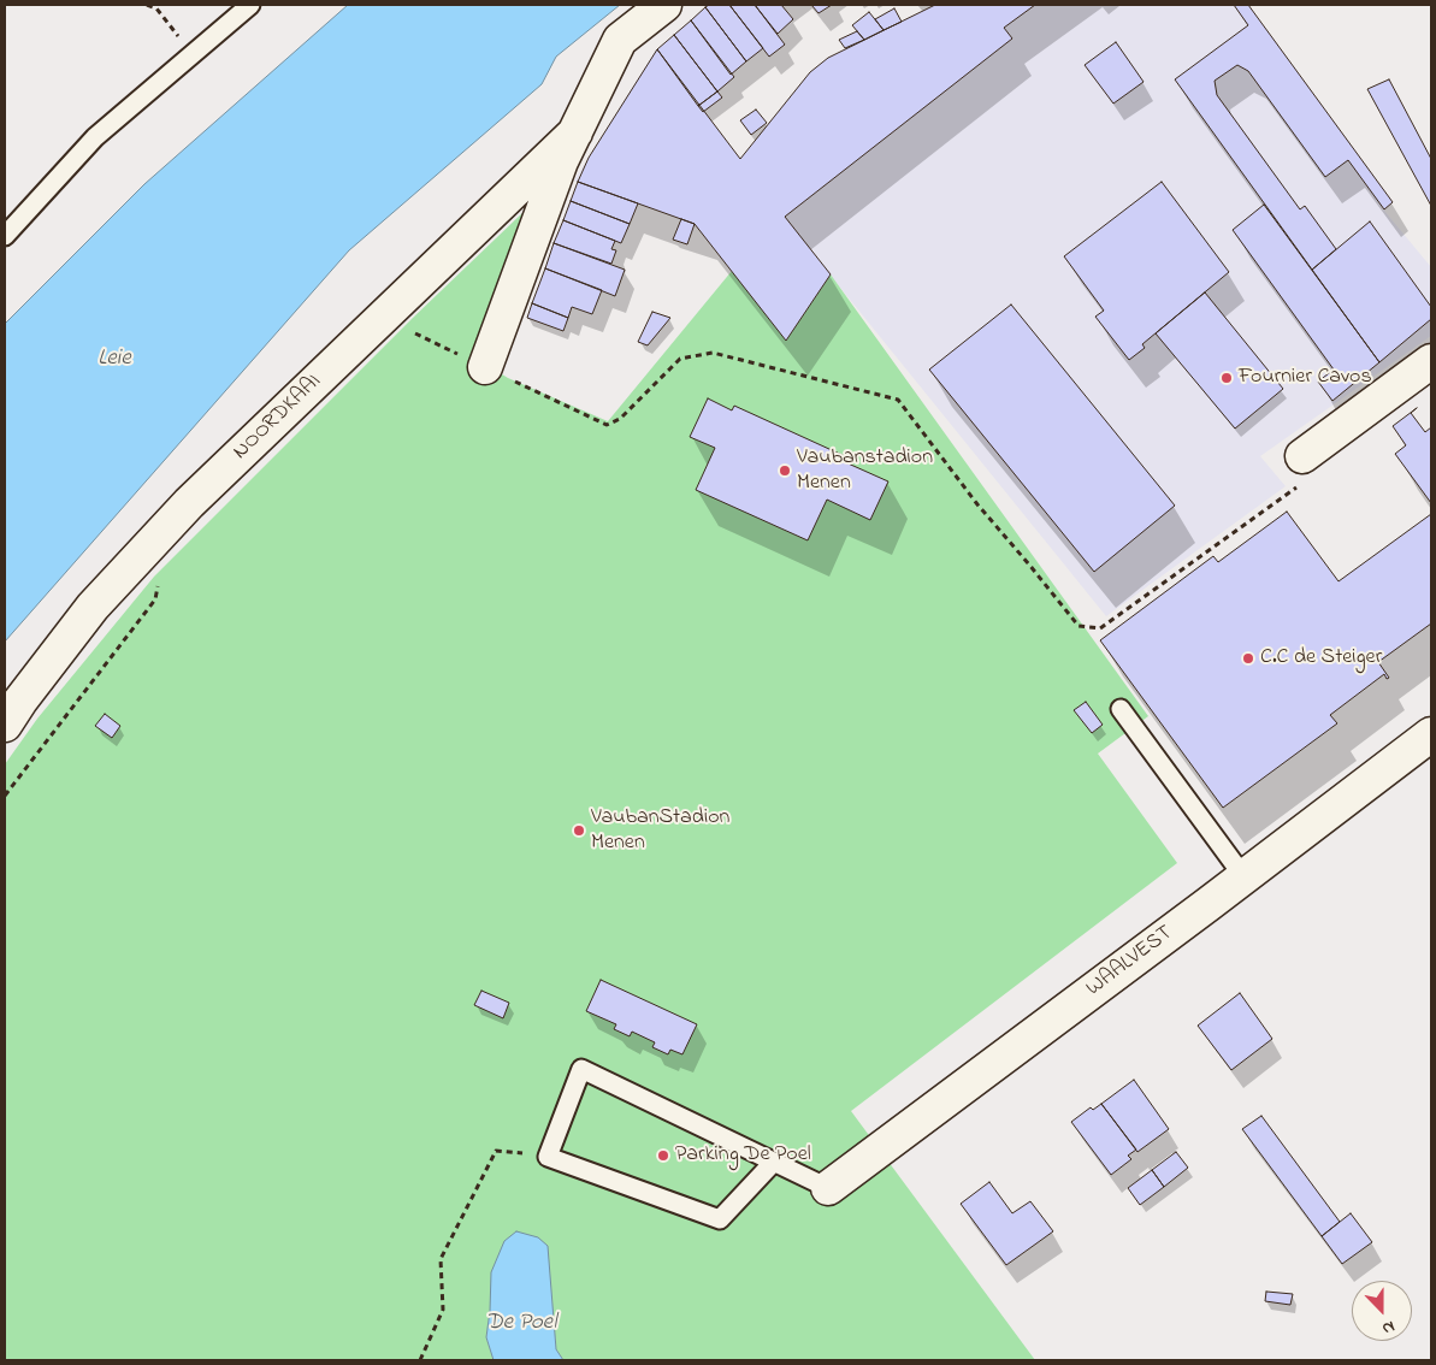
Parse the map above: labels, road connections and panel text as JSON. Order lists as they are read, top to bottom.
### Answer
{
  "streets": {
    "street": ["NOORDKAAI", "WAALVEST"]
  },
  "water": ["Leie", "De Poel"],
  "places": [
    "Fournier Cavos",
    "Vaubanstadion Menen",
    "C.C de Steiger",
    "VaubanStadion Menen",
    "Parking De Poel"
  ],
  "north": "bottom"
}
